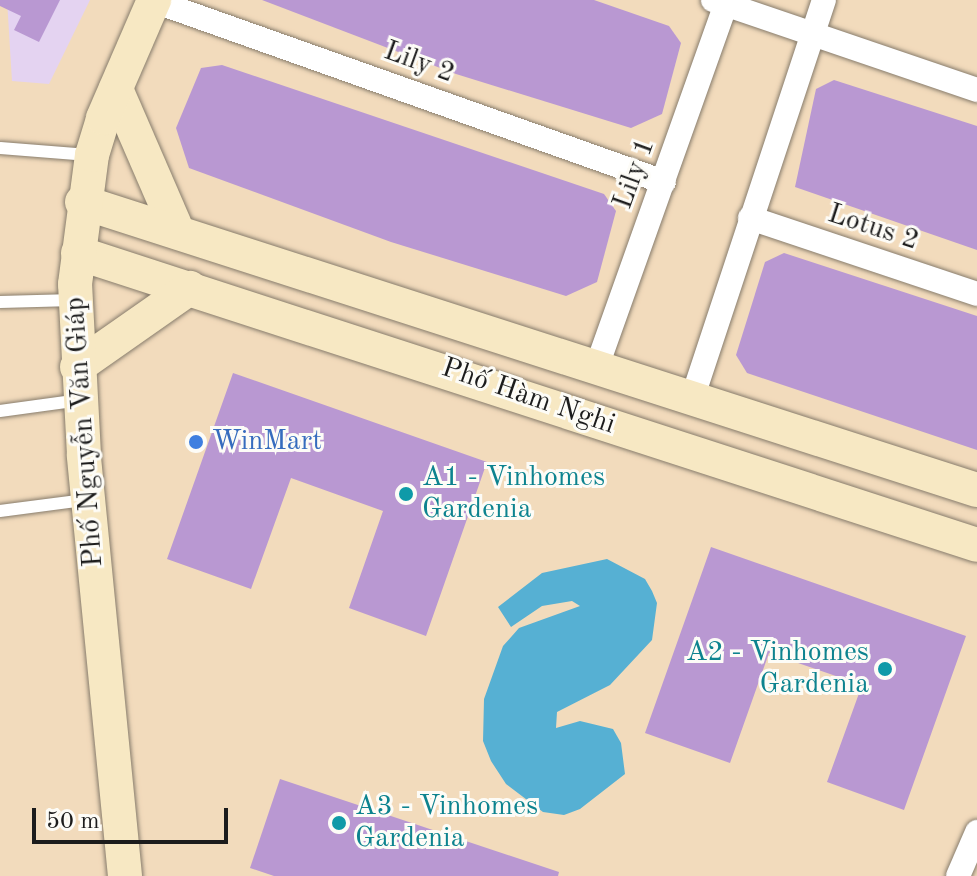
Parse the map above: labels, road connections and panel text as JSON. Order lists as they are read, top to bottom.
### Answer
{
  "streets": {
    "main road": ["Phố Hàm Nghi", "Phố Nguyễn Văn Giáp"],
    "street": ["Lily 2", "Lily 1", "Lotus 2"]
  },
  "crossings": [
    ["Lily 2", "Lily 1"],
    ["Lily 2", "Phố Nguyễn Văn Giáp"],
    ["Lily 1", "Phố Hàm Nghi"],
    ["Phố Hàm Nghi", "Phố Nguyễn Văn Giáp"]
  ],
  "places": [
    "WinMart",
    "A1 - Vinhomes Gardenia",
    "A2 - Vinhomes Gardenia",
    "A3 - Vinhomes Gardenia"
  ],
  "scale_bar": "50 m"
}
